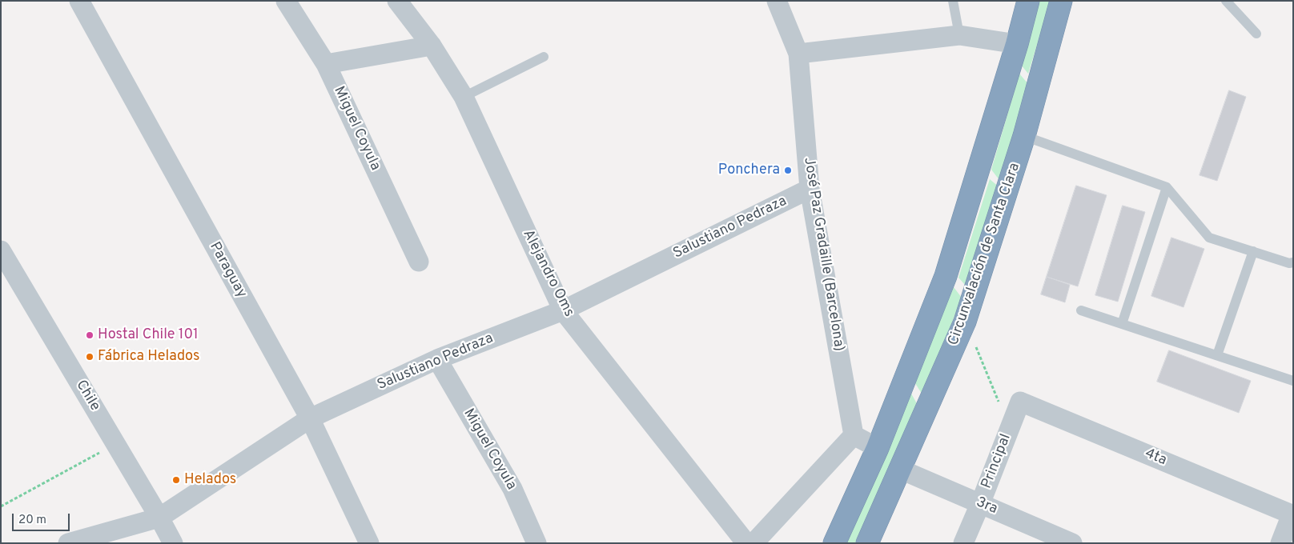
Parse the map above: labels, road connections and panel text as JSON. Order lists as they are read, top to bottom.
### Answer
{
  "streets": {
    "highway": ["Circunvalación de Santa Clara"],
    "street": [
      "Miguel Coyula",
      "Salustiano Pedraza",
      "José Paz Gradaille (Barcelona)",
      "Paraguay",
      "Alejandro Oms",
      "Chile",
      "4ta",
      "Principal",
      "3ra"
    ]
  },
  "crossings": [
    ["Miguel Coyula", "Salustiano Pedraza"],
    ["Salustiano Pedraza", "José Paz Gradaille (Barcelona)"],
    ["Salustiano Pedraza", "Paraguay"],
    ["Salustiano Pedraza", "Alejandro Oms"],
    ["Salustiano Pedraza", "Chile"],
    ["Circunvalación de Santa Clara", "3ra"],
    ["4ta", "Principal"],
    ["Principal", "3ra"]
  ],
  "places": [
    "Ponchera",
    "Hostal Chile 101",
    "Fábrica Helados",
    "Helados"
  ],
  "scale_bar": "20 m"
}
